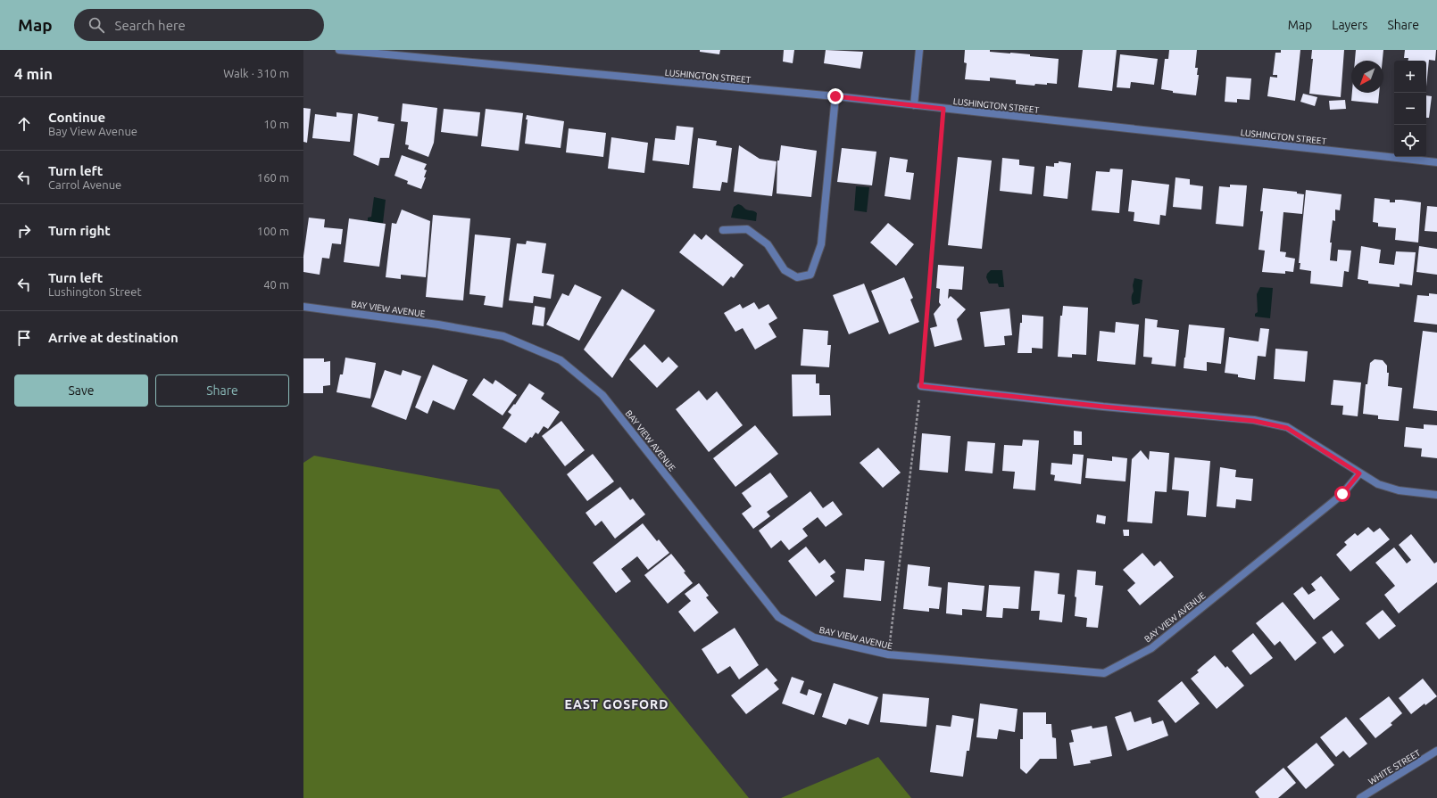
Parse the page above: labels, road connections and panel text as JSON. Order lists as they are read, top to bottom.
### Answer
{
  "streets": {
    "street": ["LUSHINGTON STREET", "BAY VIEW AVENUE", "WHITE STREET"]
  },
  "districts": ["EAST GOSFORD"],
  "north": "bottom left",
  "page": {
    "header": "Map",
    "search": "Search here",
    "nav": ["Map", "Layers", "Share"],
    "heading": ["4 min", "Walk · 310 m"],
    "map_buttons": ["+", "−"],
    "list": [
      ["Continue", "Bay View Avenue", "10 m"],
      ["Turn left", "Carrol Avenue", "160 m"],
      ["Turn right", "100 m"],
      ["Turn left", "Lushington Street", "40 m"],
      "Arrive at destination"
    ],
    "buttons": ["Save", "Share"]
  }
}
